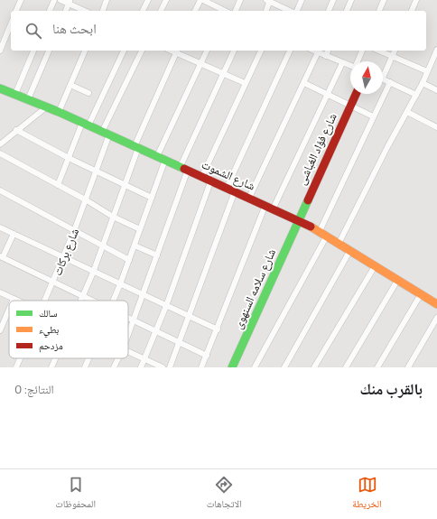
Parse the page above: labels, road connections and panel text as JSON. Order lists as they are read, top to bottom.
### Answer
{
  "streets": {
    "street": [
      "شارع فؤاد الغباشى",
      "شارع الشموت",
      "شارع بركات",
      "شارع سلامه السنهوى"
    ]
  },
  "crossings": [
    ["شارع فؤاد الغباشى", "شارع الشموت"],
    ["شارع فؤاد الغباشى", "شارع سلامه السنهوى"],
    ["شارع الشموت", "شارع بركات"],
    ["شارع الشموت", "شارع سلامه السنهوى"]
  ],
  "legend": ["سالك", "بطيء", "مزدحم"],
  "north": "top",
  "page": {
    "search": "ابحث هنا",
    "heading": ["بالقرب منك", "النتائج: 0"],
    "nav": ["الخريطة", "الاتجاهات", "المحفوظات"]
  }
}
